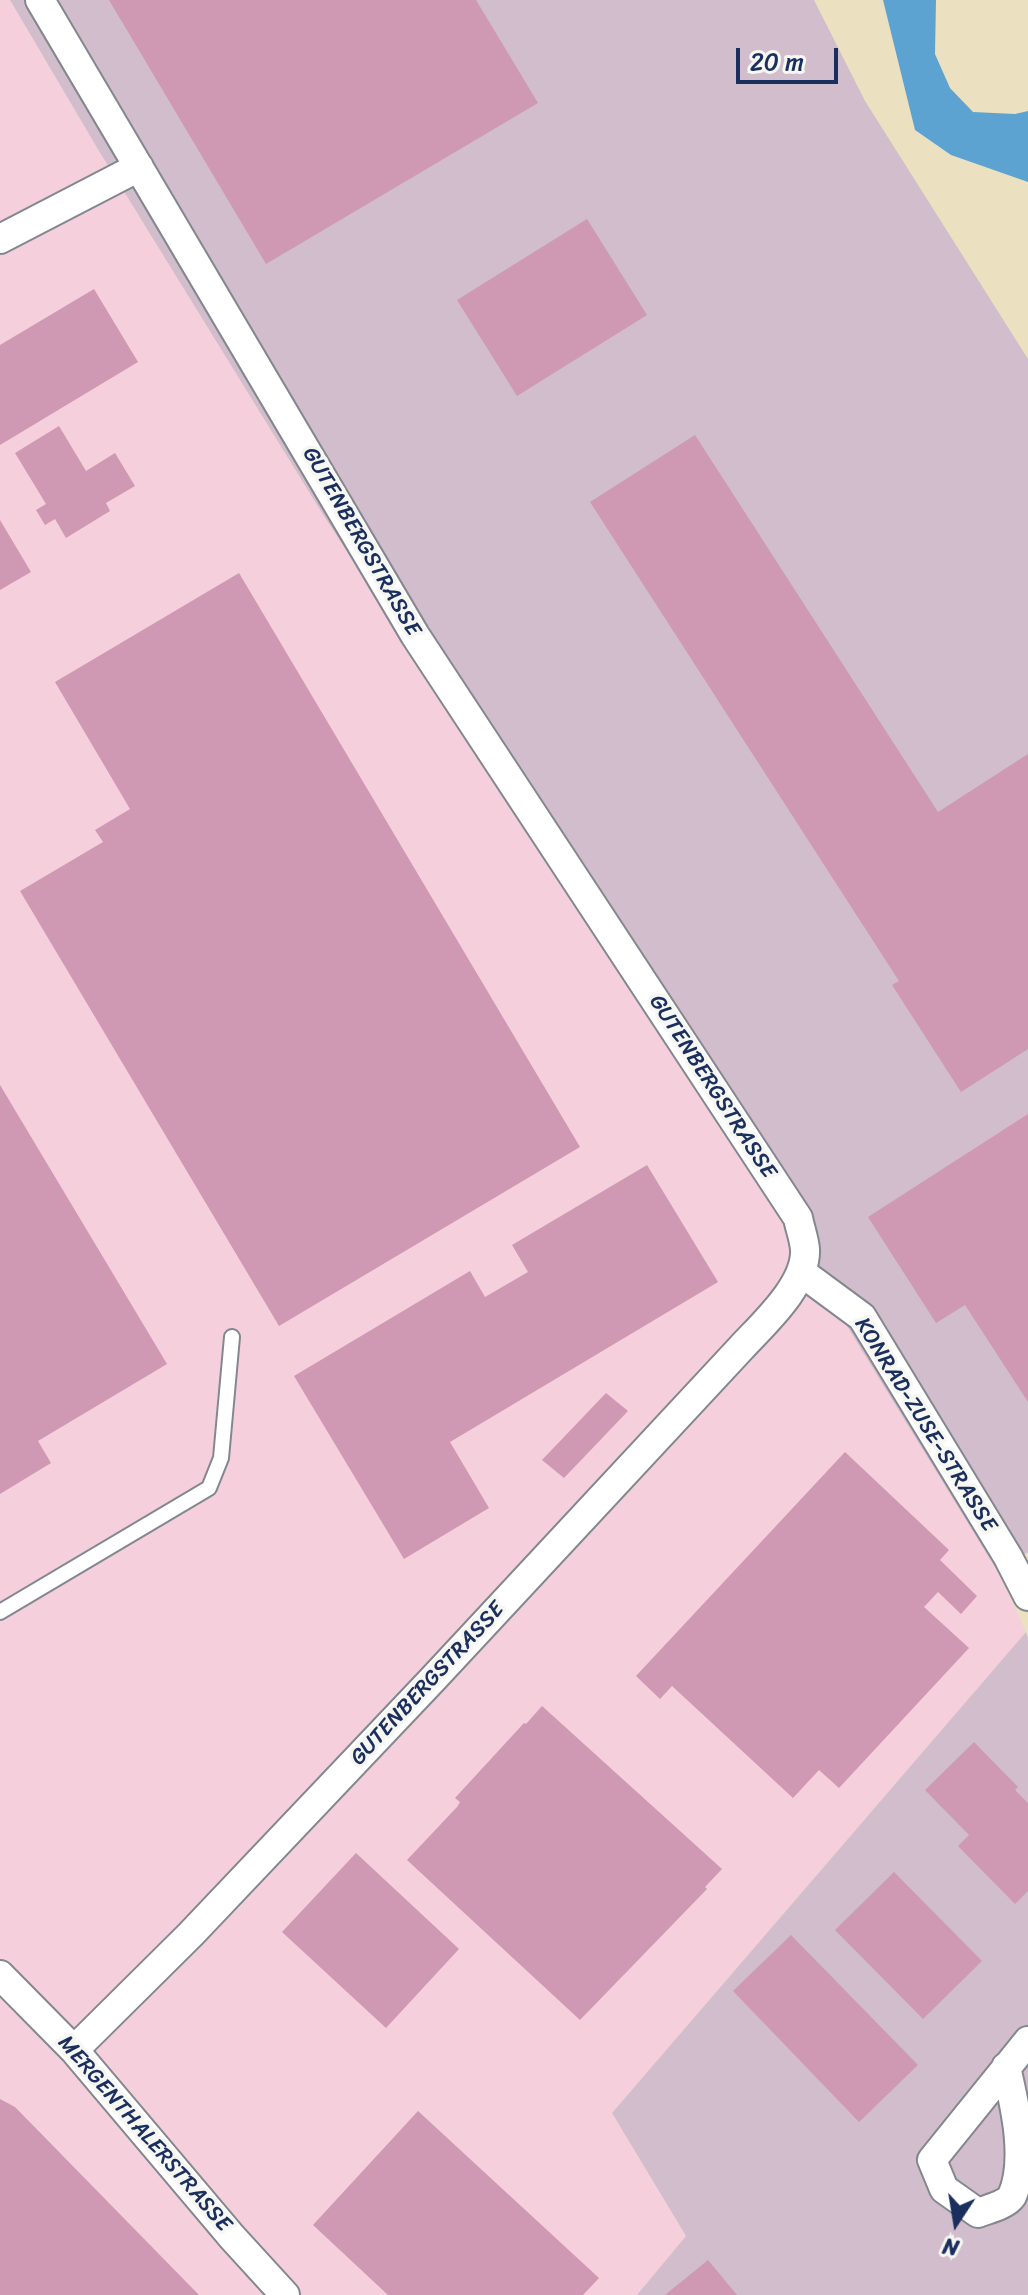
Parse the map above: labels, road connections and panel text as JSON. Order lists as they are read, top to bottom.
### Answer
{
  "streets": {
    "street": ["GUTENBERGSTRASSE", "KONRAD-ZUSE-STRASSE", "MERGENTHALERSTRASSE"]
  },
  "crossings": [
    ["GUTENBERGSTRASSE", "KONRAD-ZUSE-STRASSE"],
    ["GUTENBERGSTRASSE", "MERGENTHALERSTRASSE"]
  ],
  "scale_bar": "20 m",
  "north": "bottom"
}
